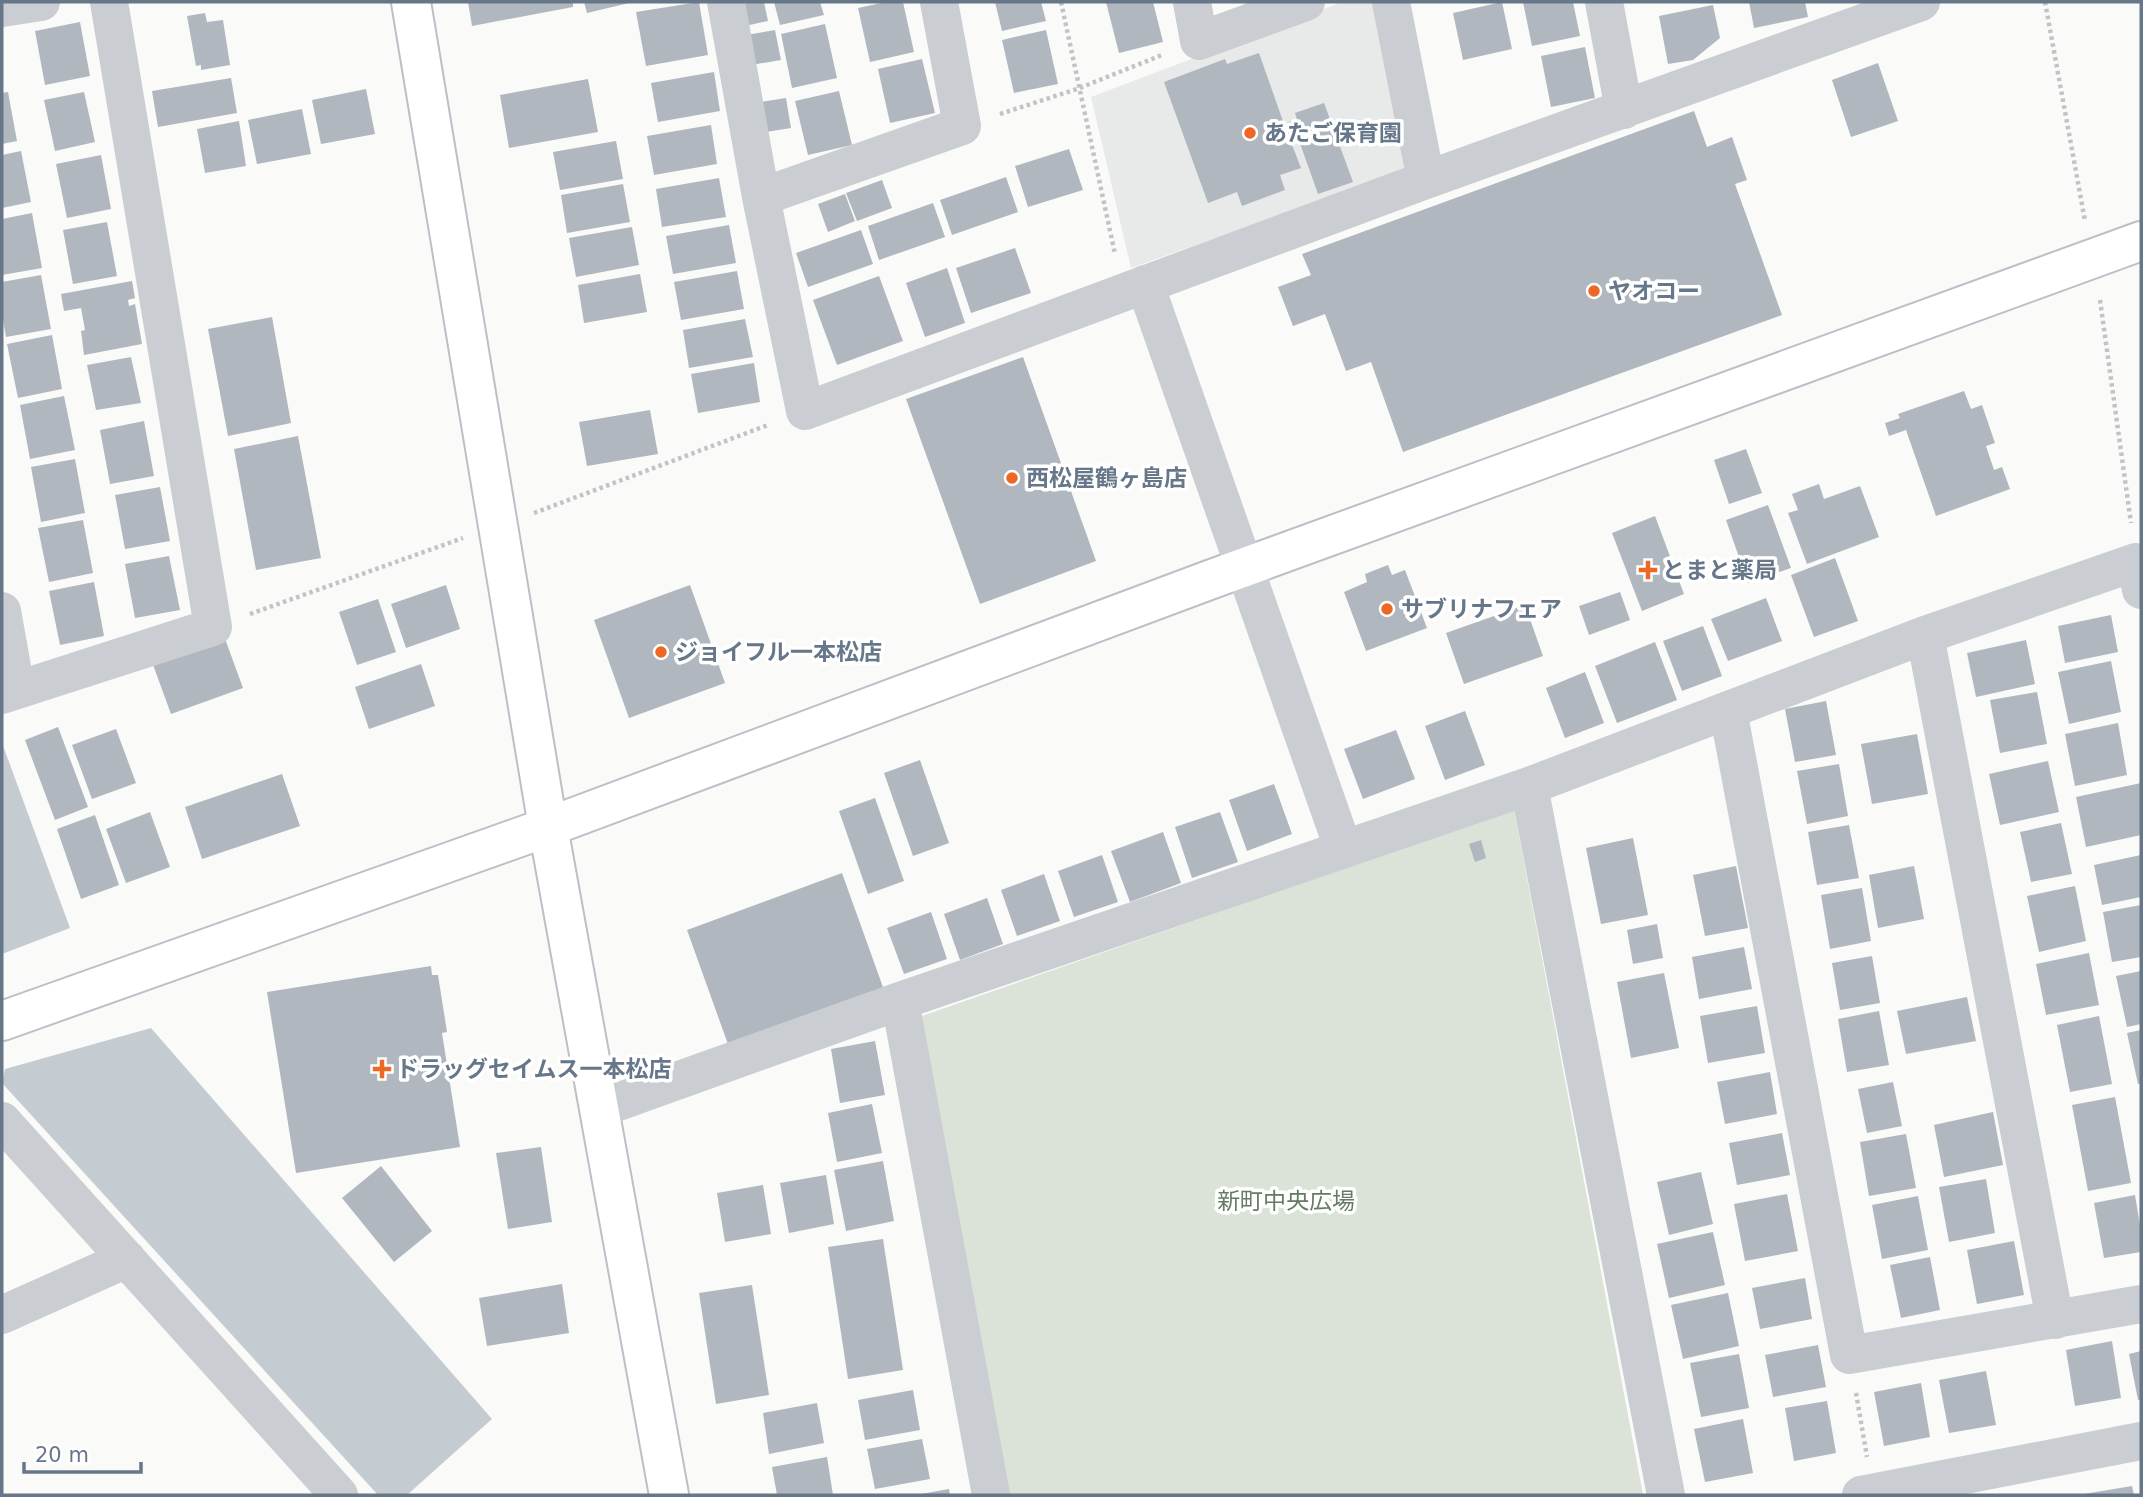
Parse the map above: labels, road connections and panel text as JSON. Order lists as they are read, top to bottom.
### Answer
{
  "parks": ["新町中央広場"],
  "places": {
    "other": [
      "あたご保育園",
      "ヤオコー",
      "西松屋鶴ヶ島店",
      "サブリナフェア",
      "ジョイフル一本松店"
    ],
    "health": ["とまと薬局", "ドラッグセイムス一本松店"]
  },
  "scale_bar": "20 m"
}
